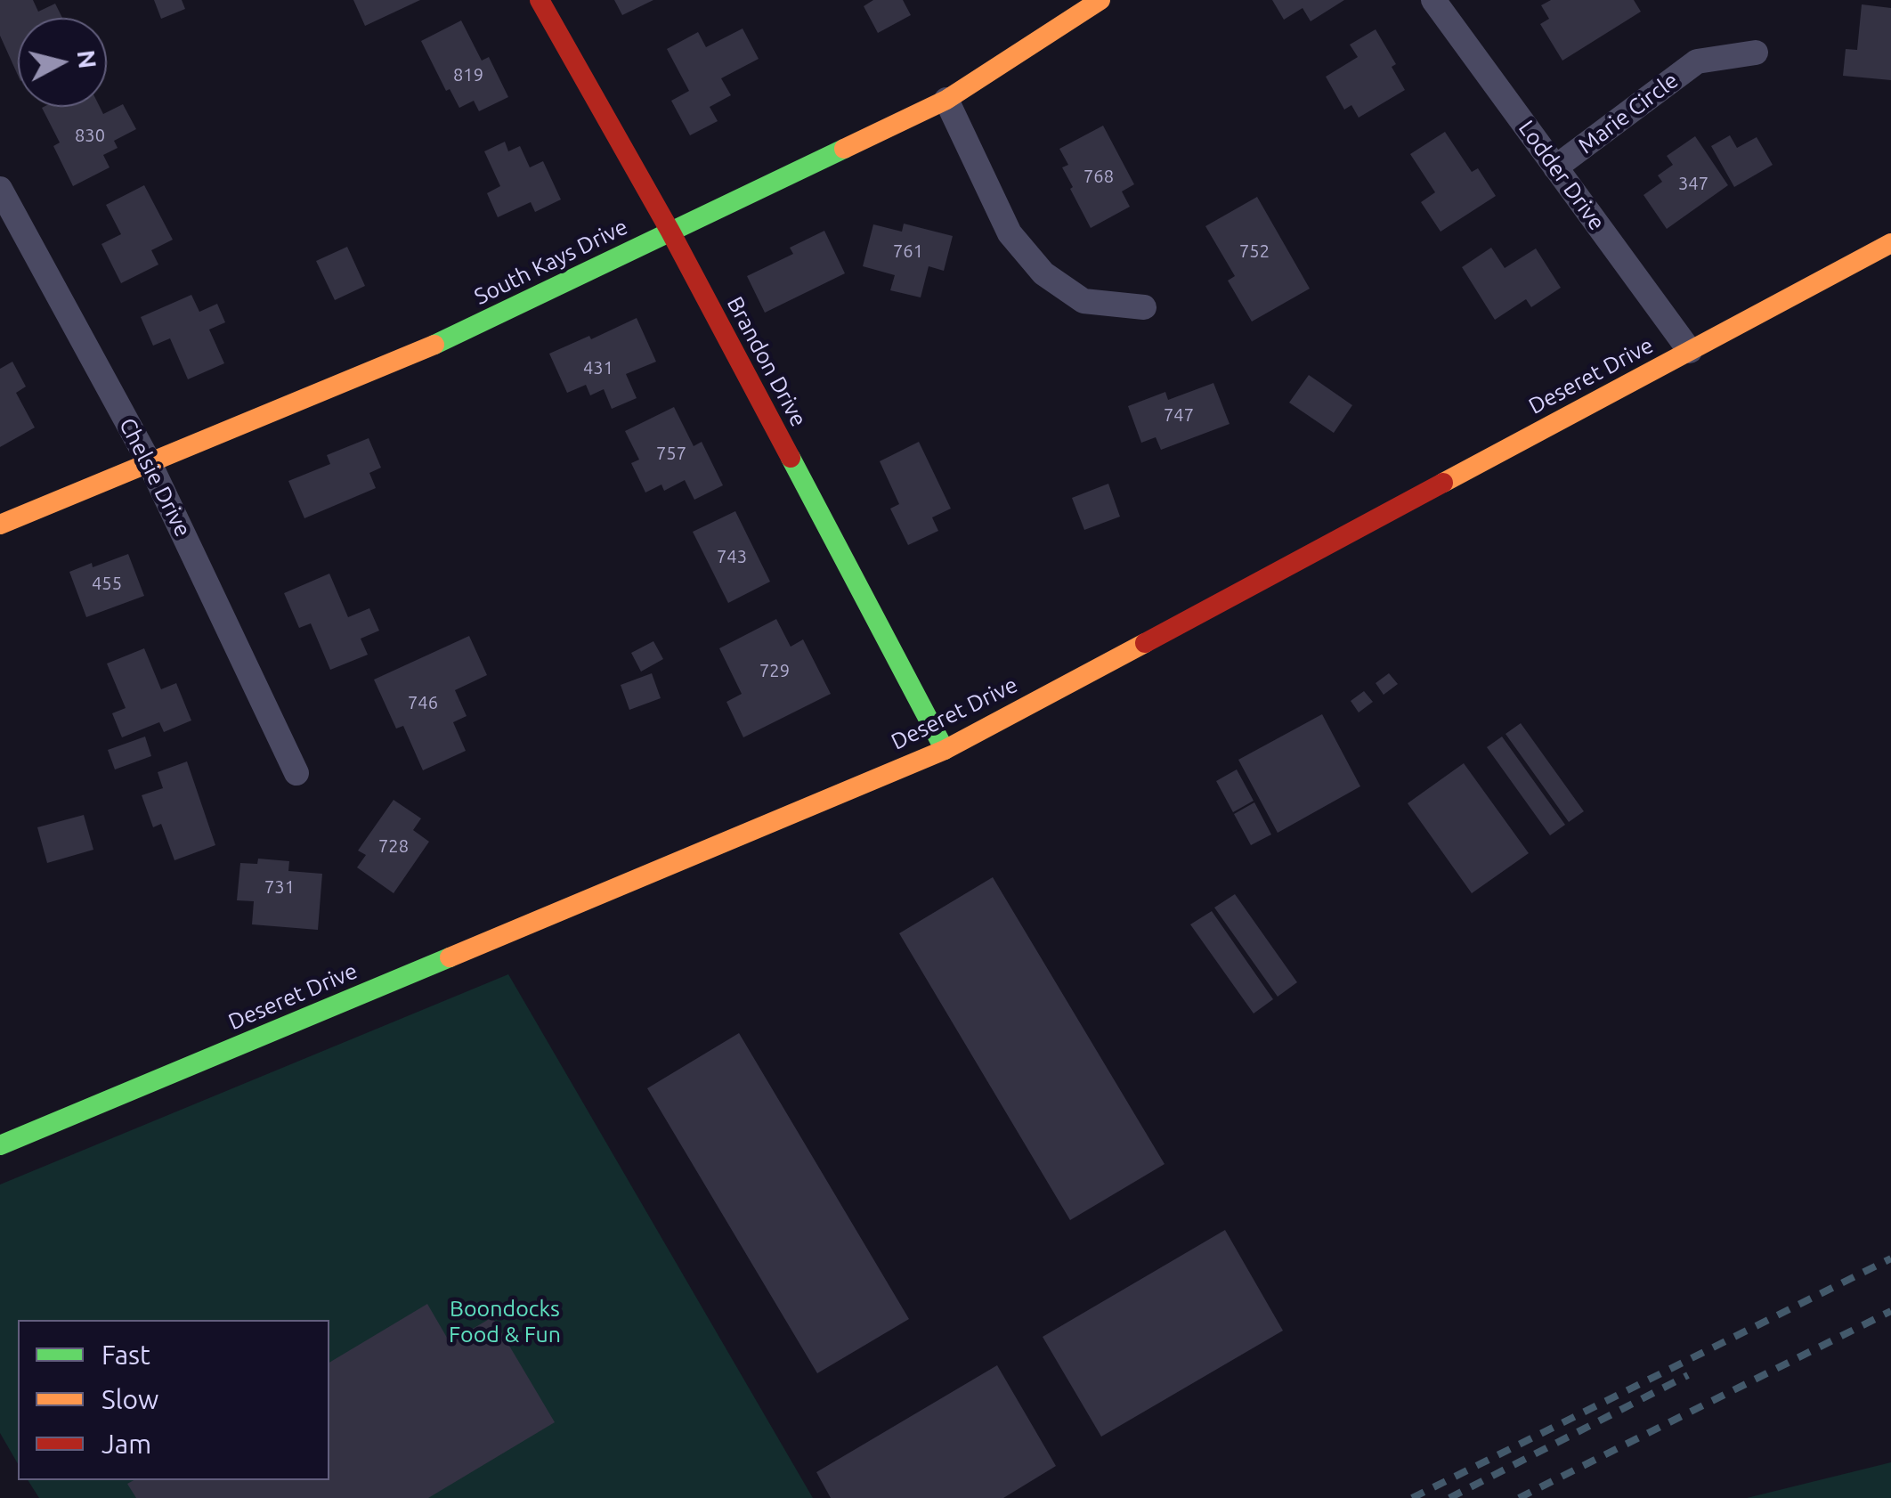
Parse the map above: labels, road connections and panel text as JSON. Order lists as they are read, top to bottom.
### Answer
{
  "streets": {
    "street": [
      "Marie Circle",
      "Lodder Drive",
      "South Kays Drive",
      "Brandon Drive",
      "Deseret Drive",
      "Chelsie Drive"
    ]
  },
  "crossings": [
    ["Marie Circle", "Lodder Drive"],
    ["Lodder Drive", "Deseret Drive"],
    ["South Kays Drive", "Brandon Drive"],
    ["South Kays Drive", "Chelsie Drive"],
    ["Brandon Drive", "Deseret Drive"]
  ],
  "parks": ["Boondocks Food & Fun"],
  "house_numbers": [
    "819",
    "830",
    "768",
    "347",
    "761",
    "752",
    "431",
    "747",
    "757",
    "743",
    "455",
    "729",
    "746",
    "728",
    "731"
  ],
  "legend": ["Fast", "Slow", "Jam"],
  "north": "right"
}
